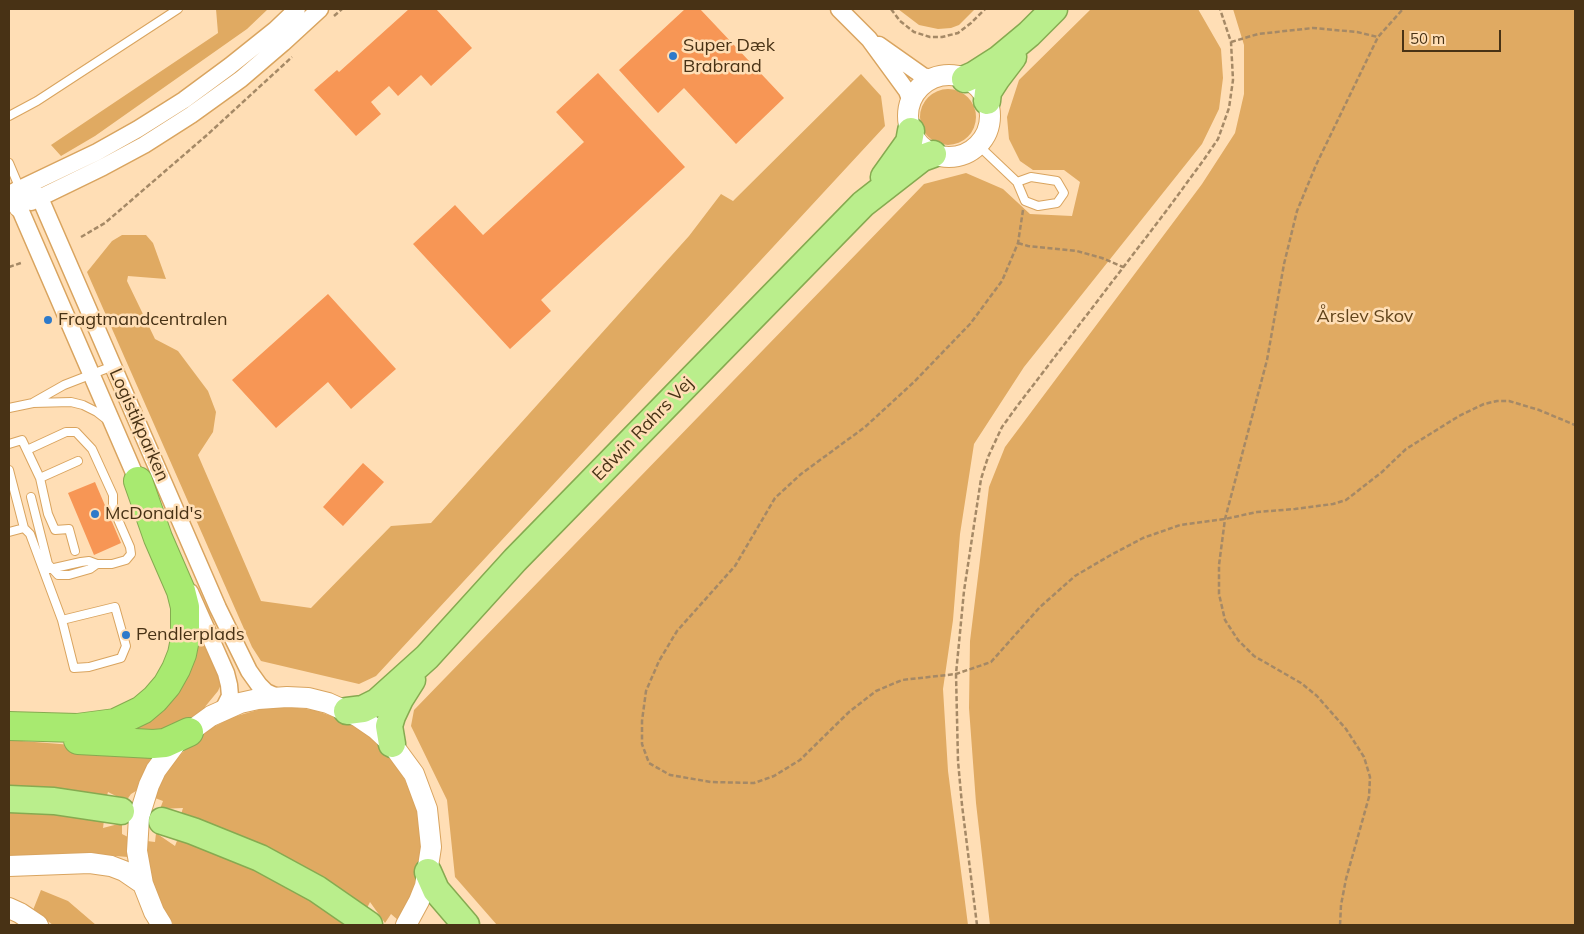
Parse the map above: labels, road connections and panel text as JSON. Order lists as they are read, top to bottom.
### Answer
{
  "streets": {
    "highway": ["Edwin Rahrs Vej"],
    "street": ["Logistikparken"]
  },
  "parks": ["Årslev Skov"],
  "places": [
    "Super Dæk Brabrand",
    "Fragtmandcentralen",
    "McDonald's",
    "Pendlerplads"
  ],
  "scale_bar": "50 m"
}
